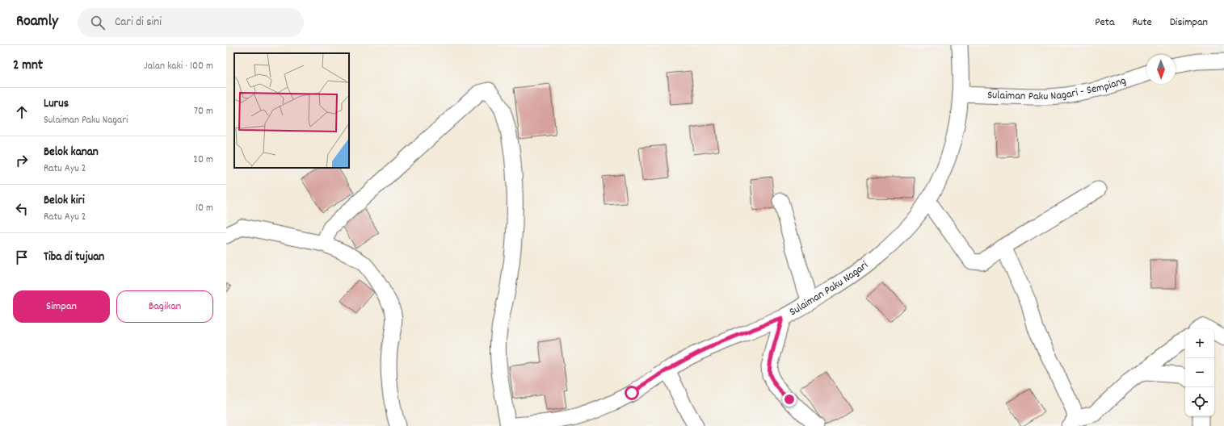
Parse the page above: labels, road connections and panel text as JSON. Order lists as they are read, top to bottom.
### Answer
{
  "streets": {
    "street": ["Sulaiman Paku Nagari - Sempiang", "Sulaiman Paku Nagari"]
  },
  "crossings": [
    ["Sulaiman Paku Nagari - Sempiang", "Sulaiman Paku Nagari"]
  ],
  "north": "bottom",
  "page": {
    "header": "Roamly",
    "search": "Cari di sini",
    "nav": ["Peta", "Rute", "Disimpan"],
    "heading": ["2 mnt", "Jalan kaki · 100 m"],
    "list": [
      ["Lurus", "Sulaiman Paku Nagari", "70 m"],
      ["Belok kanan", "Ratu Ayu 2", "20 m"],
      ["Belok kiri", "Ratu Ayu 2", "10 m"],
      "Tiba di tujuan"
    ],
    "buttons": ["Simpan", "Bagikan"],
    "map_buttons": ["+", "−"]
  }
}
